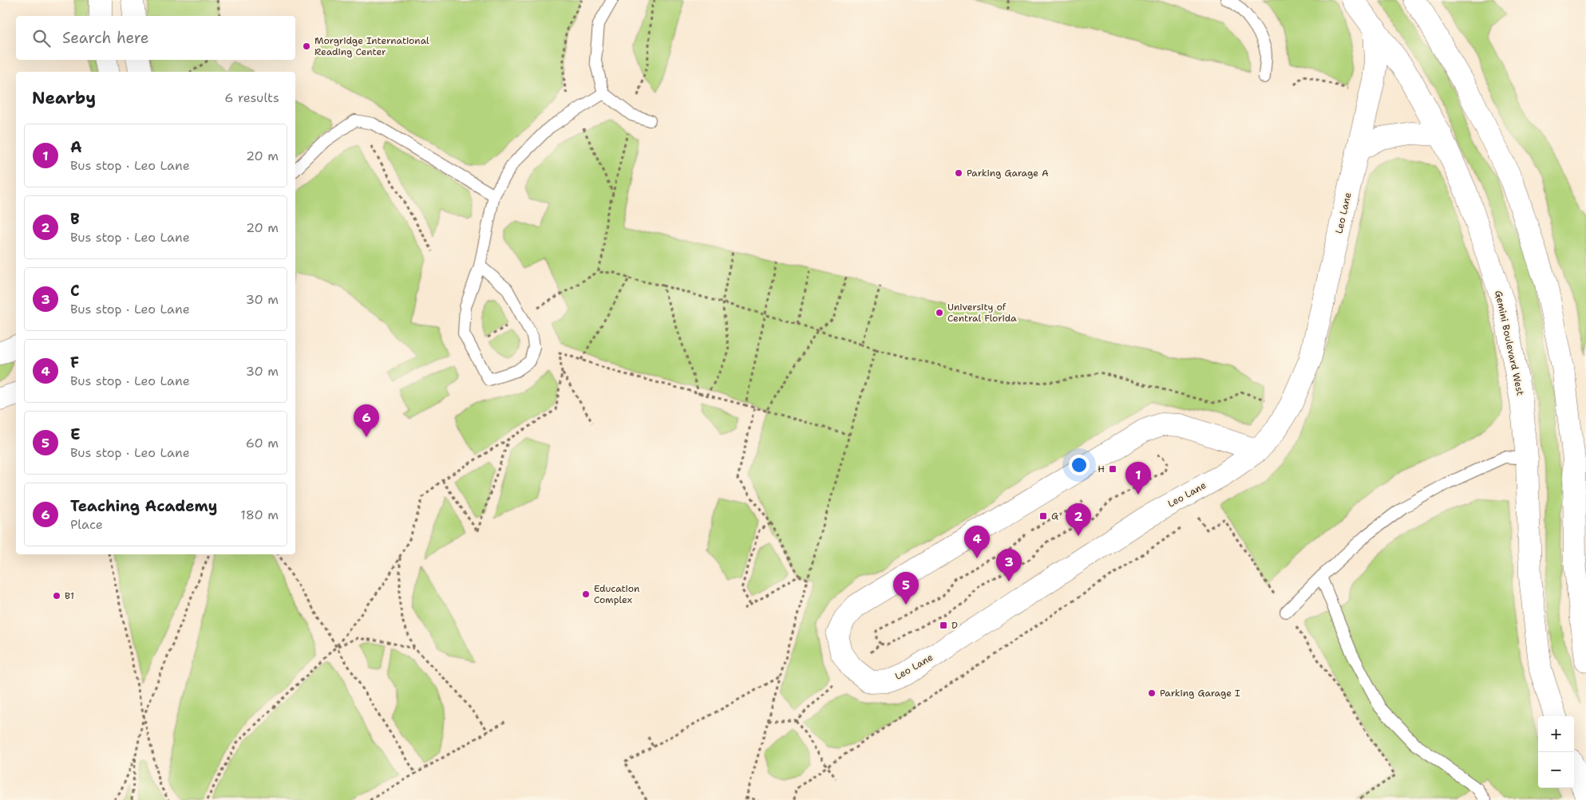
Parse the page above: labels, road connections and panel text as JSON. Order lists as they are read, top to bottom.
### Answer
{
  "streets": {
    "street": ["Leo Lane", "Gemini Boulevard West"]
  },
  "crossings": [
    ["Leo Lane", "Gemini Boulevard West"]
  ],
  "places": {
    "other": [
      "Morgridge International Reading Center",
      "Parking Garage A",
      "University of Central Florida",
      "Education Complex",
      "B1",
      "Parking Garage I"
    ],
    "transit": ["H", "G", "D"]
  },
  "page": {
    "search": "Search here",
    "heading": ["Nearby", "6 results"],
    "list": [
      {
        "mark": "1",
        "name": "A",
        "note": "Bus stop · Leo Lane",
        "value": "20 m"
      },
      {
        "mark": "2",
        "name": "B",
        "note": "Bus stop · Leo Lane",
        "value": "20 m"
      },
      {
        "mark": "3",
        "name": "C",
        "note": "Bus stop · Leo Lane",
        "value": "30 m"
      },
      {
        "mark": "4",
        "name": "F",
        "note": "Bus stop · Leo Lane",
        "value": "30 m"
      },
      {
        "mark": "5",
        "name": "E",
        "note": "Bus stop · Leo Lane",
        "value": "60 m"
      },
      {
        "mark": "6",
        "name": "Teaching Academy",
        "note": "Place",
        "value": "180 m"
      }
    ],
    "pins": [
      "6",
      "1",
      "2",
      "4",
      "3",
      "5"
    ],
    "map_buttons": ["+", "−"]
  }
}
